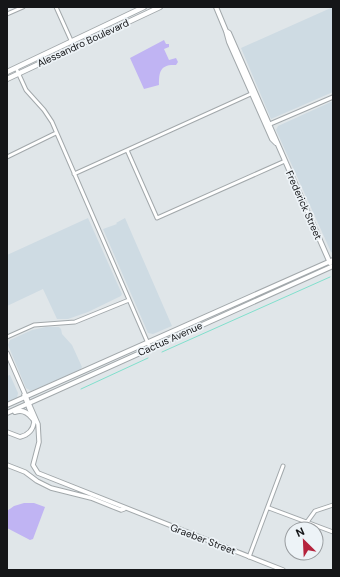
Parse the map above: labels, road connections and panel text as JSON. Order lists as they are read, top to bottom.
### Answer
{
  "streets": {
    "main road": ["Alessandro Boulevard", "Frederick Street", "Cactus Avenue"],
    "street": ["Graeber Street"]
  },
  "crossings": [
    ["Frederick Street", "Cactus Avenue"],
    ["Cactus Avenue", "Graeber Street"]
  ],
  "north": "top left"
}
